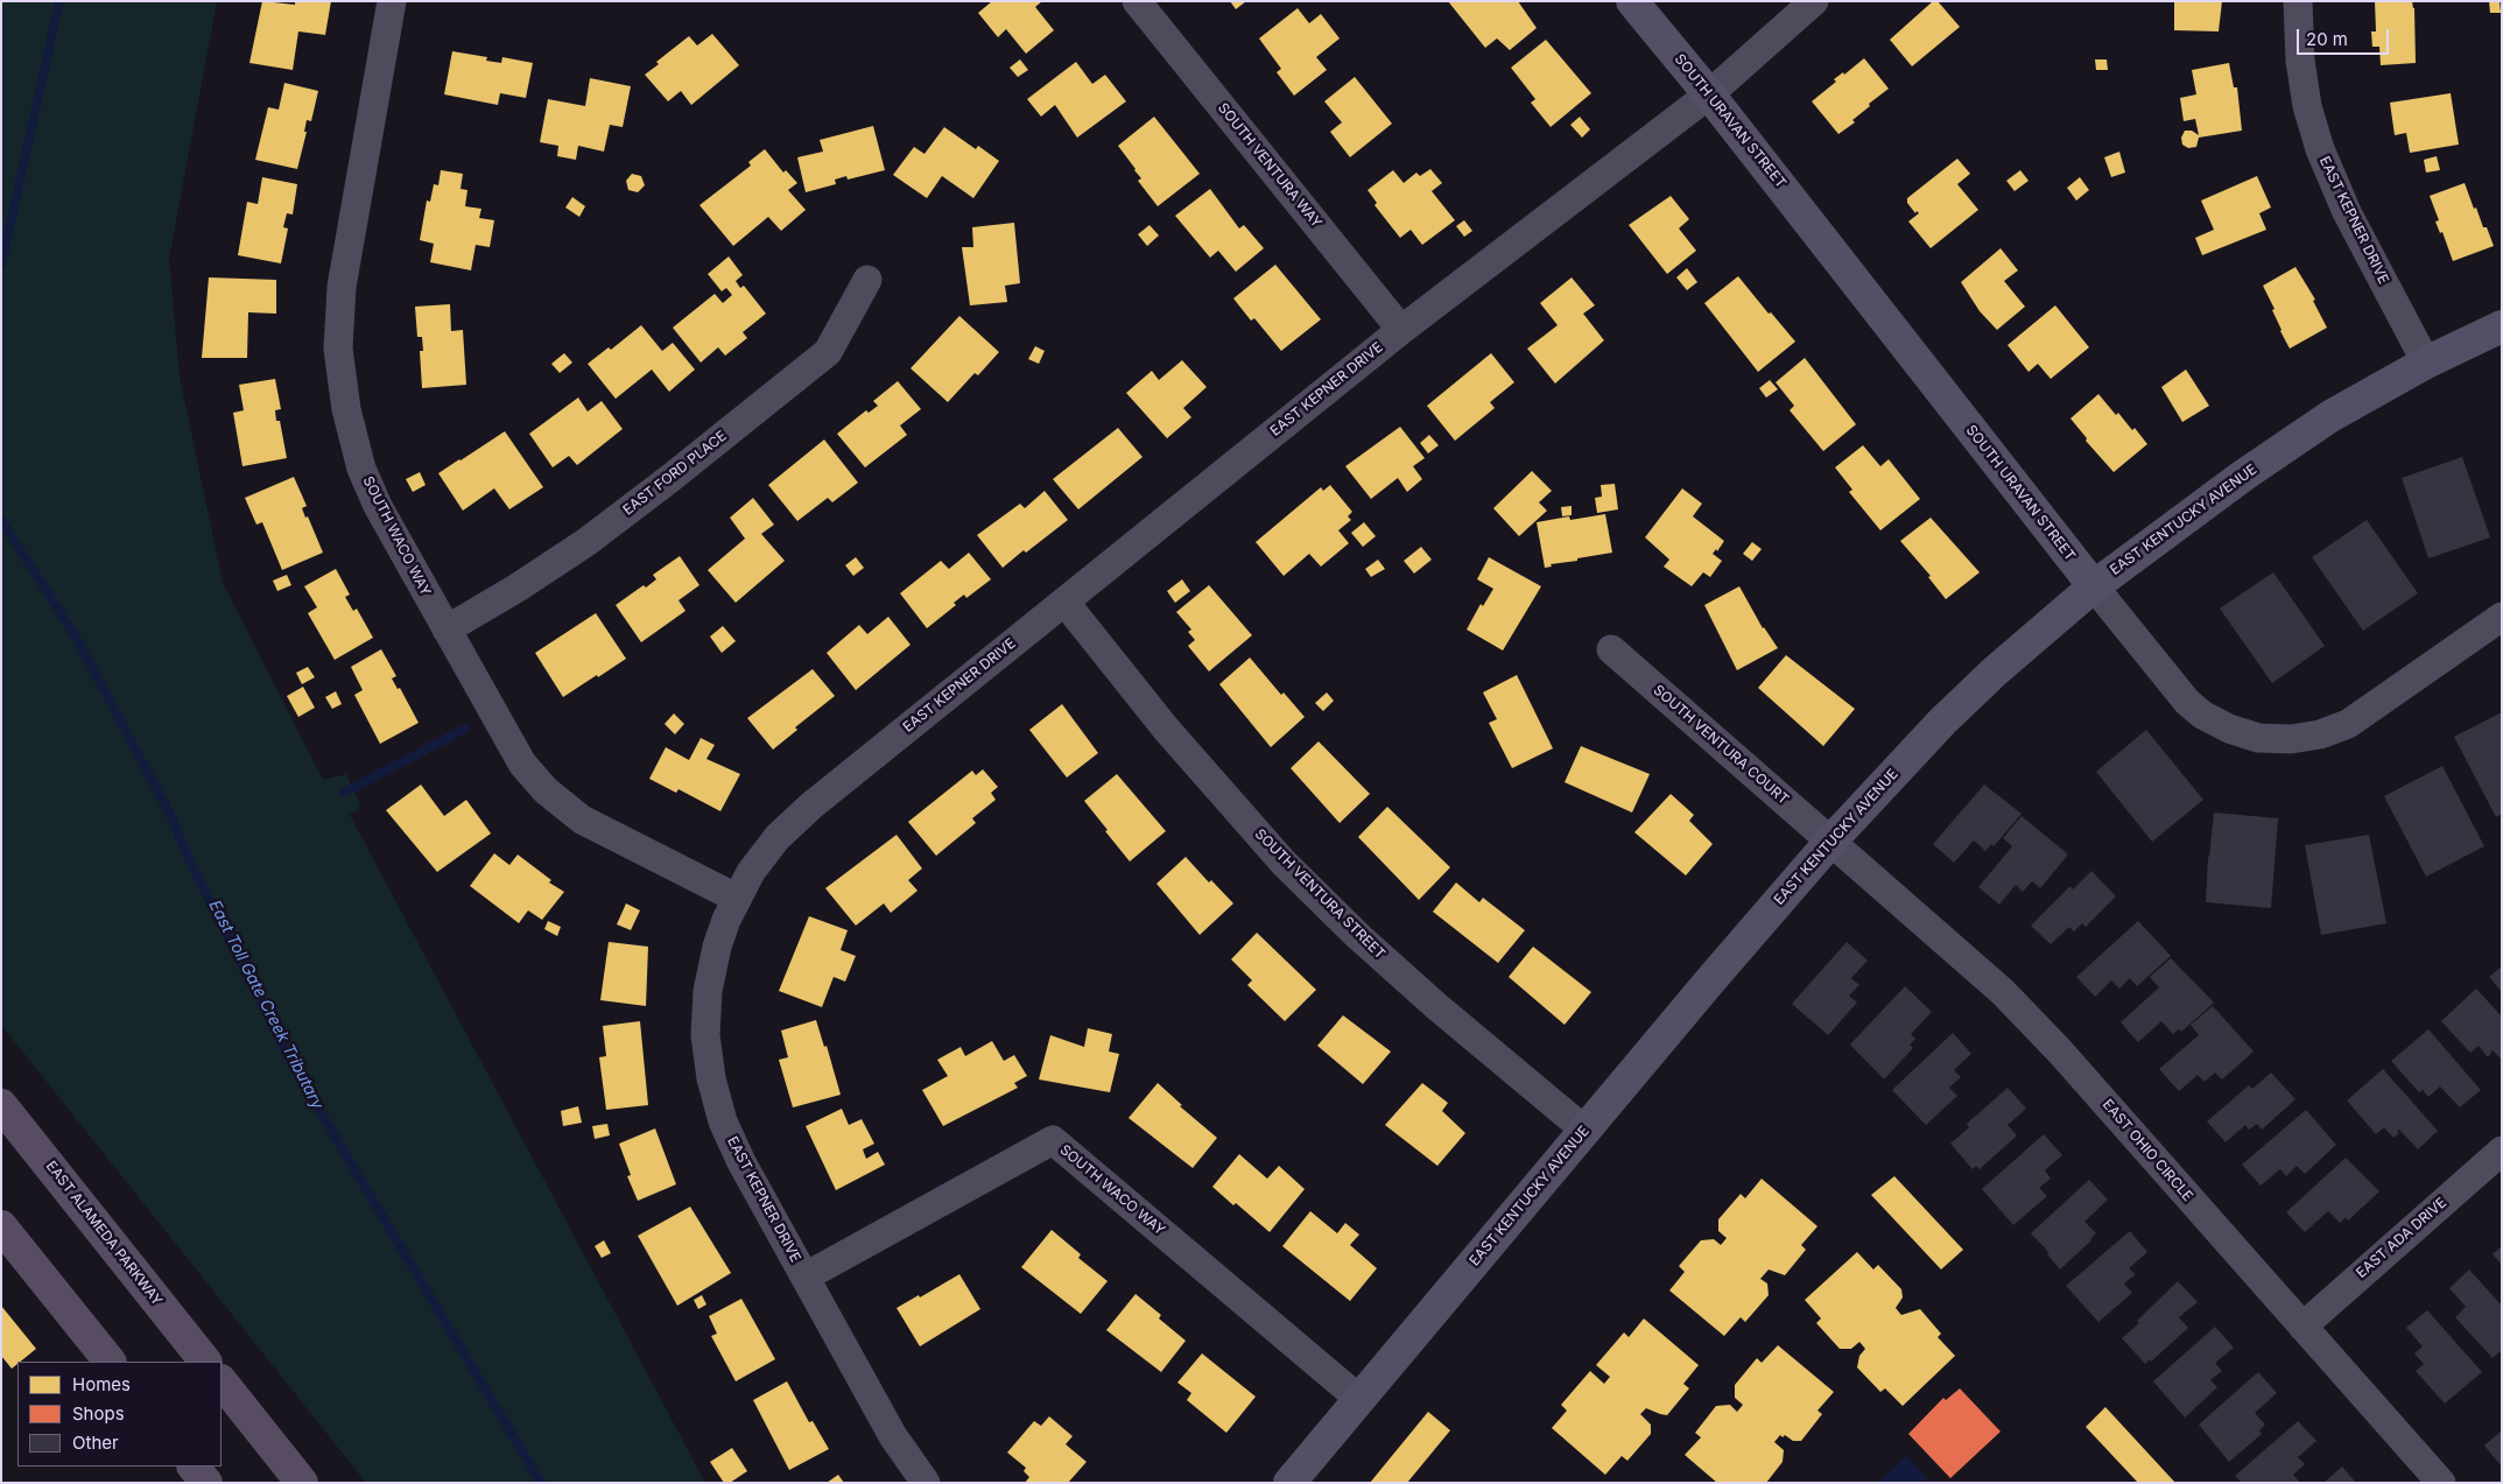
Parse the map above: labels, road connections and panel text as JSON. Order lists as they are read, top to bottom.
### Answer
{
  "streets": {
    "main road": ["EAST ALAMEDA PARKWAY"],
    "street": [
      "SOUTH URAVAN STREET",
      "SOUTH VENTURA WAY",
      "EAST KEPNER DRIVE",
      "EAST FORD PLACE",
      "EAST KENTUCKY AVENUE",
      "SOUTH WACO WAY",
      "SOUTH VENTURA COURT",
      "SOUTH VENTURA STREET",
      "EAST OHIO CIRCLE",
      "EAST ADA DRIVE"
    ]
  },
  "crossings": [
    ["SOUTH URAVAN STREET", "EAST KEPNER DRIVE"],
    ["SOUTH URAVAN STREET", "EAST KENTUCKY AVENUE"],
    ["SOUTH VENTURA WAY", "EAST KEPNER DRIVE"],
    ["EAST KEPNER DRIVE", "EAST KENTUCKY AVENUE"],
    ["EAST KEPNER DRIVE", "SOUTH WACO WAY"],
    ["EAST KEPNER DRIVE", "SOUTH VENTURA STREET"],
    ["EAST FORD PLACE", "SOUTH WACO WAY"],
    ["EAST KENTUCKY AVENUE", "SOUTH WACO WAY"],
    ["EAST KENTUCKY AVENUE", "SOUTH VENTURA COURT"],
    ["EAST KENTUCKY AVENUE", "SOUTH VENTURA STREET"],
    ["EAST KENTUCKY AVENUE", "EAST OHIO CIRCLE"],
    ["SOUTH VENTURA COURT", "EAST OHIO CIRCLE"],
    ["EAST OHIO CIRCLE", "EAST ADA DRIVE"]
  ],
  "water": ["East Toll Gate Creek Tributary"],
  "legend": ["Homes", "Shops", "Other"],
  "scale_bar": "20 m"
}
